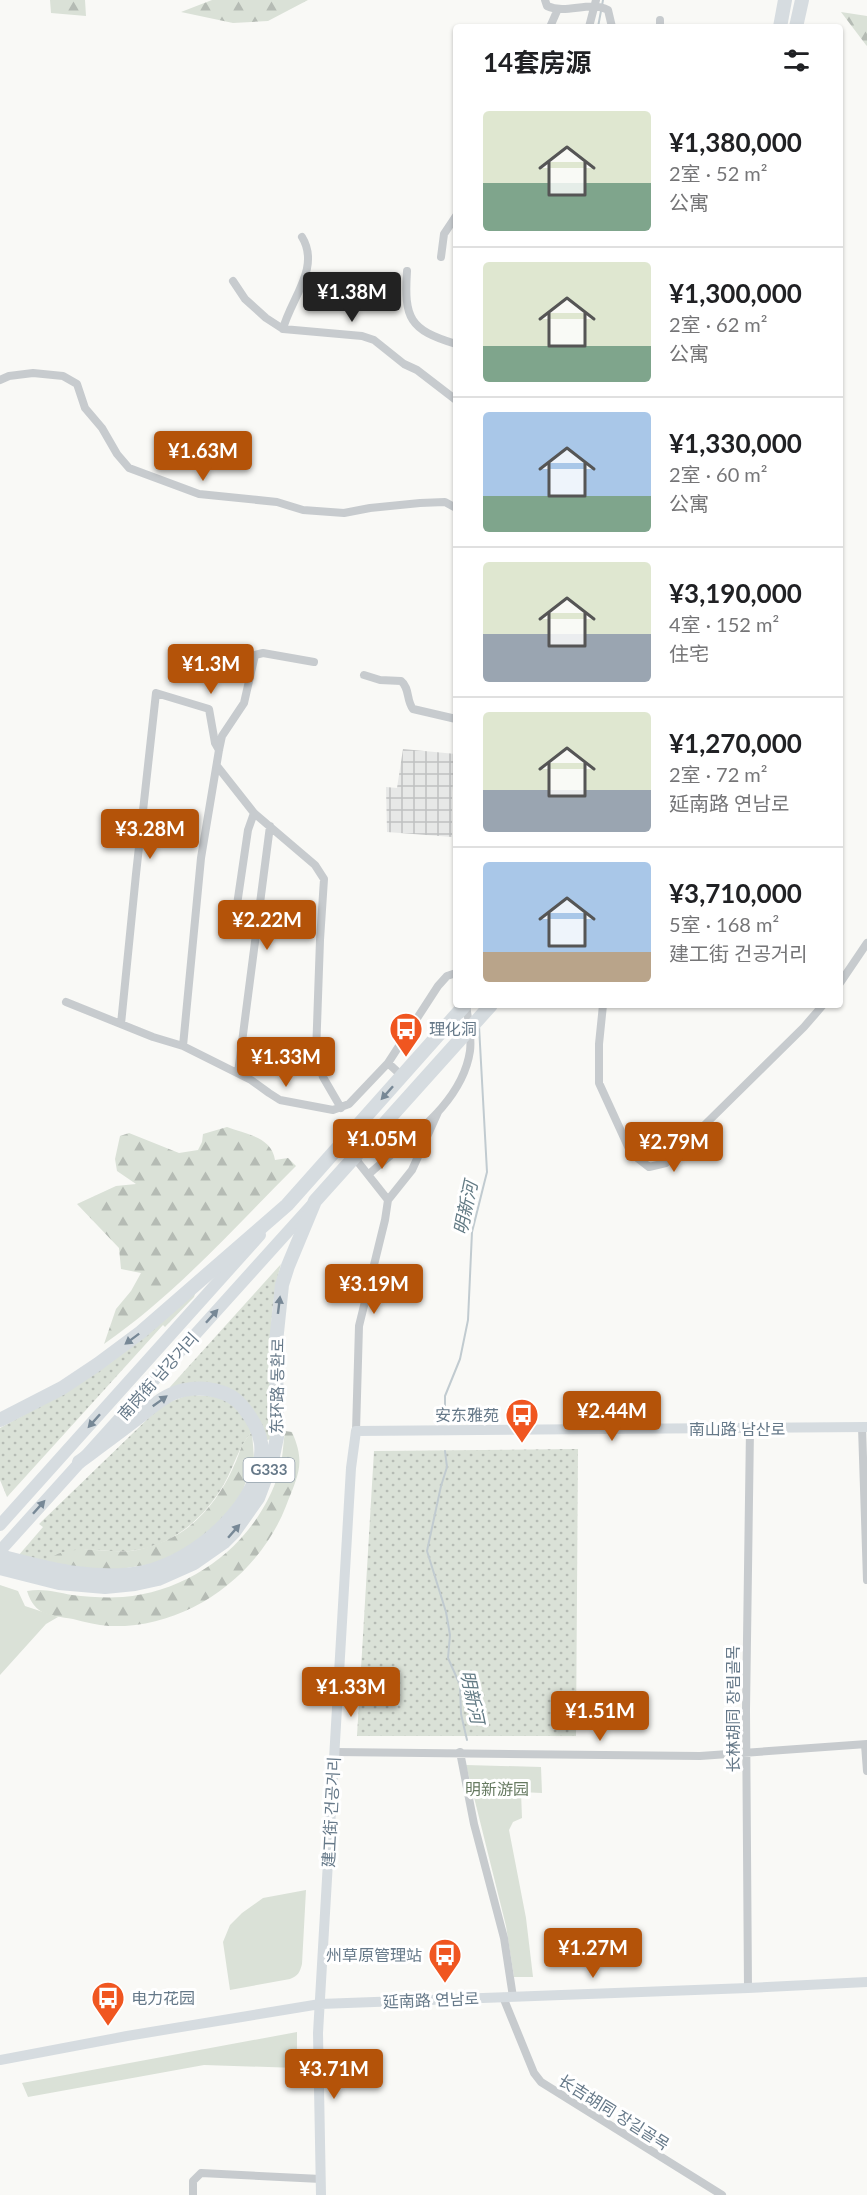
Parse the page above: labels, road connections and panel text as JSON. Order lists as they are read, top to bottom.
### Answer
{
  "streets": {
    "highway": ["东环路 동환로", "G333"],
    "main road": ["南岗街 남강거리"],
    "street": [
      "南山路 남산로",
      "长林胡同 장림골목",
      "建工街 건공거리",
      "延南路 연남로",
      "长吉胡同 장길골목"
    ]
  },
  "crossings": [
    ["南岗街 남강거리", "东环路 동환로"],
    ["南岗街 남강거리", "G333"],
    ["东环路 동환로", "G333"],
    ["南山路 남산로", "长林胡同 장림골목"],
    ["南山路 남산로", "建工街 건공거리"],
    ["长林胡同 장림골목", "延南路 연남로"],
    ["建工街 건공거리", "延南路 연남로"],
    ["延南路 연남로", "长吉胡同 장길골목"]
  ],
  "water": ["明新河"],
  "parks": ["明新游园"],
  "places": {
    "bus stop": [
      "理化洞",
      "安东雅苑",
      "州草原管理站",
      "电力花园"
    ]
  },
  "page": {
    "heading": "14套房源",
    "list": [
      {
        "name": "¥1,380,000",
        "note": "2室 · 52 m² · 公寓"
      },
      {
        "name": "¥1,300,000",
        "note": "2室 · 62 m² · 公寓"
      },
      {
        "name": "¥1,330,000",
        "note": "2室 · 60 m² · 公寓"
      },
      {
        "name": "¥3,190,000",
        "note": "4室 · 152 m² · 住宅"
      },
      {
        "name": "¥1,270,000",
        "note": "2室 · 72 m² · 延南路 연남로"
      },
      {
        "name": "¥3,710,000",
        "note": "5室 · 168 m² · 建工街 건공거리"
      }
    ],
    "price": [
      "¥1.38M",
      "¥1.63M",
      "¥1.3M",
      "¥3.28M",
      "¥2.22M",
      "¥1.33M",
      "¥1.05M",
      "¥2.79M",
      "¥3.19M",
      "¥2.44M",
      "¥1.33M",
      "¥1.51M",
      "¥1.27M",
      "¥3.71M"
    ]
  }
}
